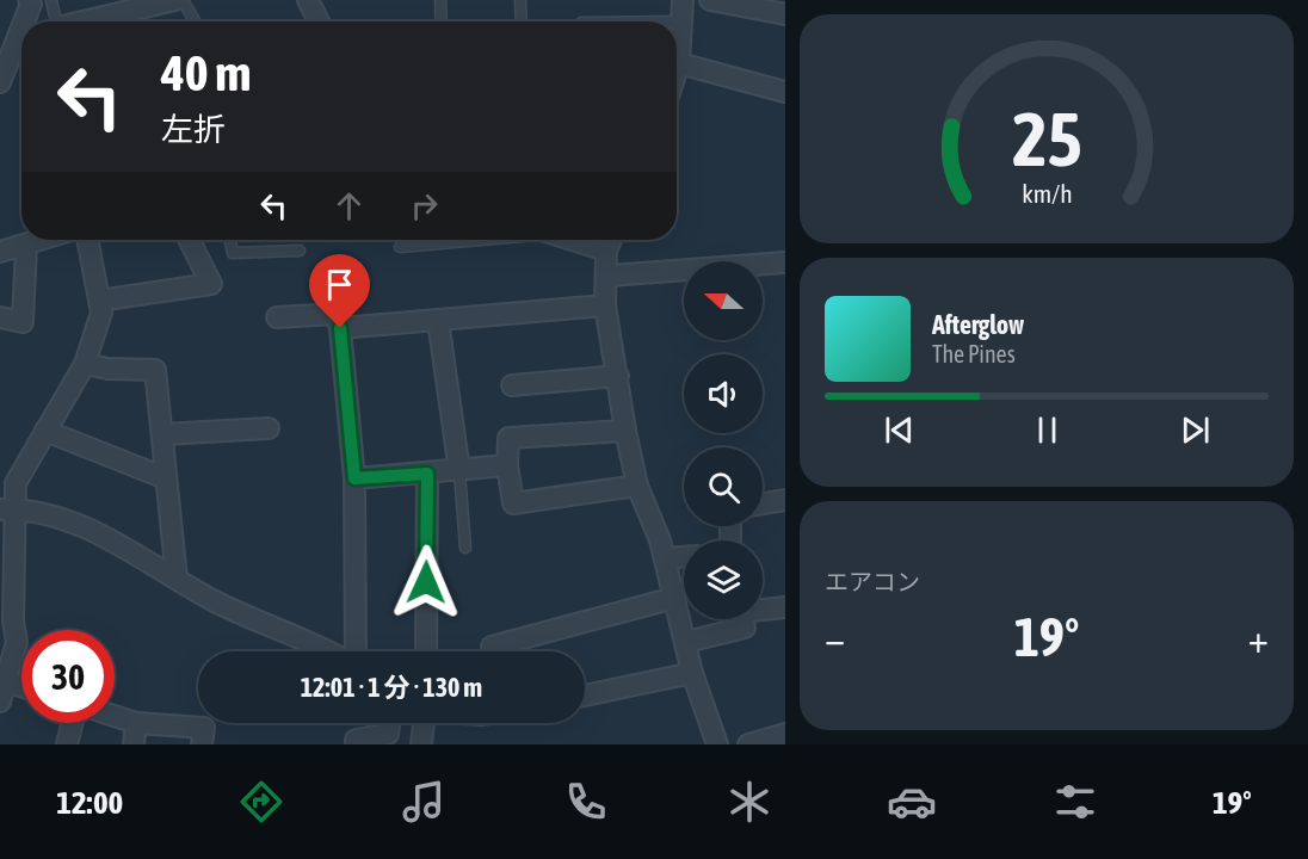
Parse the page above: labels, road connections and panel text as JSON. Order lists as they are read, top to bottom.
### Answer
{
  "north": "left",
  "page": {
    "turn": ["40 m", "左折"],
    "song": ["Afterglow", "The Pines"],
    "tile": "エアコン",
    "heat": ["−", "19°", "+"],
    "limit": "30",
    "trip": "12:01 · 1 分 · 130 m",
    "tabs": ["12:00", "19°"],
    "gauge": ["25", "km/h"]
  }
}
